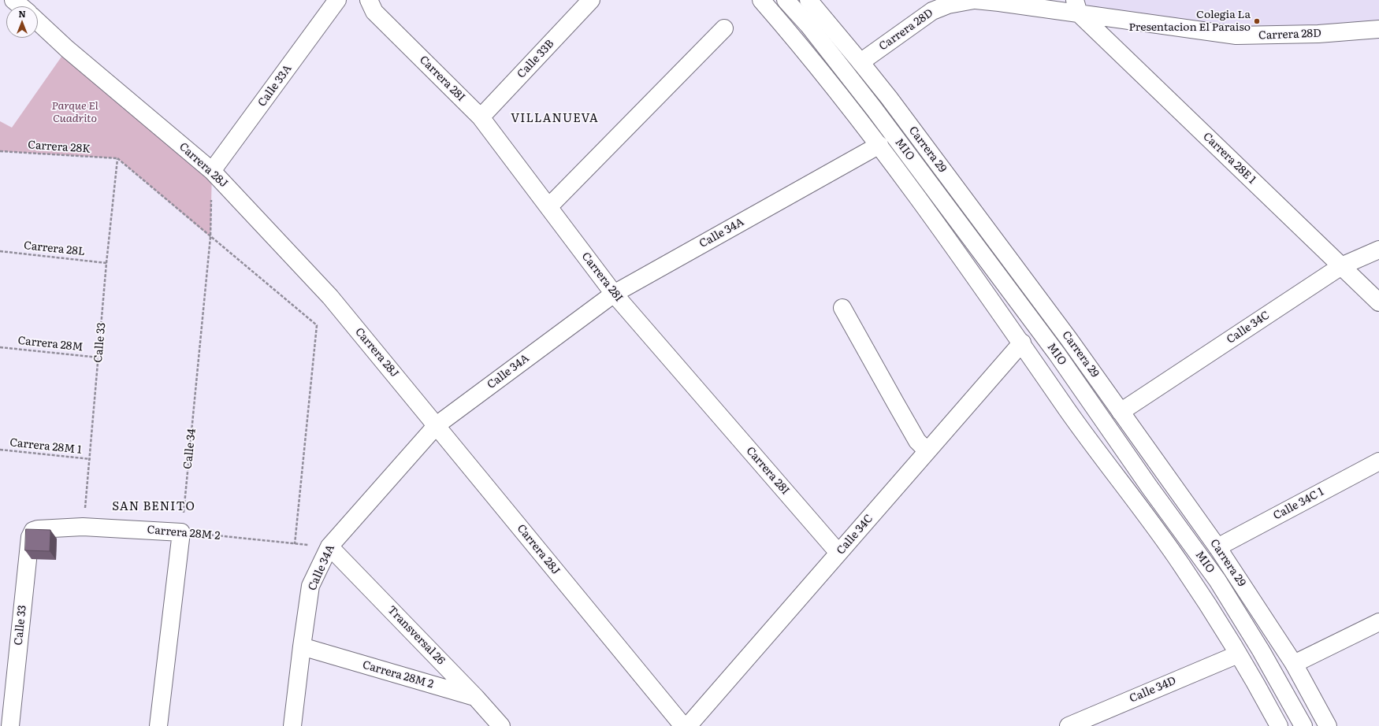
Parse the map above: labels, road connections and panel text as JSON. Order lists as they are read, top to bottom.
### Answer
{
  "streets": {
    "street": [
      "Carrera 28D",
      "Calle 33B",
      "Carrera 28I",
      "Calle 33A",
      "MIO",
      "Carrera 29",
      "Carrera 28E 1",
      "Carrera 28J",
      "Calle 34A",
      "Calle 34C",
      "Calle 33",
      "Calle 34C 1",
      "Carrera 28M 2",
      "Transversal 26",
      "Calle 34D"
    ],
    "path": [
      "Carrera 28K",
      "Carrera 28L",
      "Carrera 28M",
      "Carrera 28M 1",
      "Calle 34"
    ]
  },
  "crossings": [
    ["Carrera 28D", "Carrera 29"],
    ["Carrera 28D", "Carrera 28E 1"],
    ["Calle 33B", "Carrera 28I"],
    ["Carrera 28I", "Calle 34A"],
    ["Carrera 28I", "Calle 34C"],
    ["Calle 33A", "Carrera 28J"],
    ["Calle 33A", "Calle 34"],
    ["Carrera 28K", "Calle 33"],
    ["Carrera 29", "Calle 34C"],
    ["Carrera 29", "Calle 34C 1"],
    ["Carrera 28E 1", "Calle 34C"],
    ["Carrera 28J", "Calle 34A"],
    ["Carrera 28J", "Calle 34"],
    ["Calle 34A", "Carrera 28M 2"],
    ["Calle 34A", "Transversal 26"],
    ["Carrera 28L", "Calle 33"],
    ["Calle 33", "Carrera 28M"],
    ["Calle 33", "Carrera 28M 1"],
    ["Calle 33", "Carrera 28M 2"],
    ["Calle 34", "Carrera 28M 2"],
    ["Carrera 28M 2", "Transversal 26"]
  ],
  "districts": ["VILLANUEVA", "SAN BENITO"],
  "parks": ["Parque El Cuadrito"],
  "places": ["Colegia La Presentacion El Paraiso"],
  "north": "top"
}
